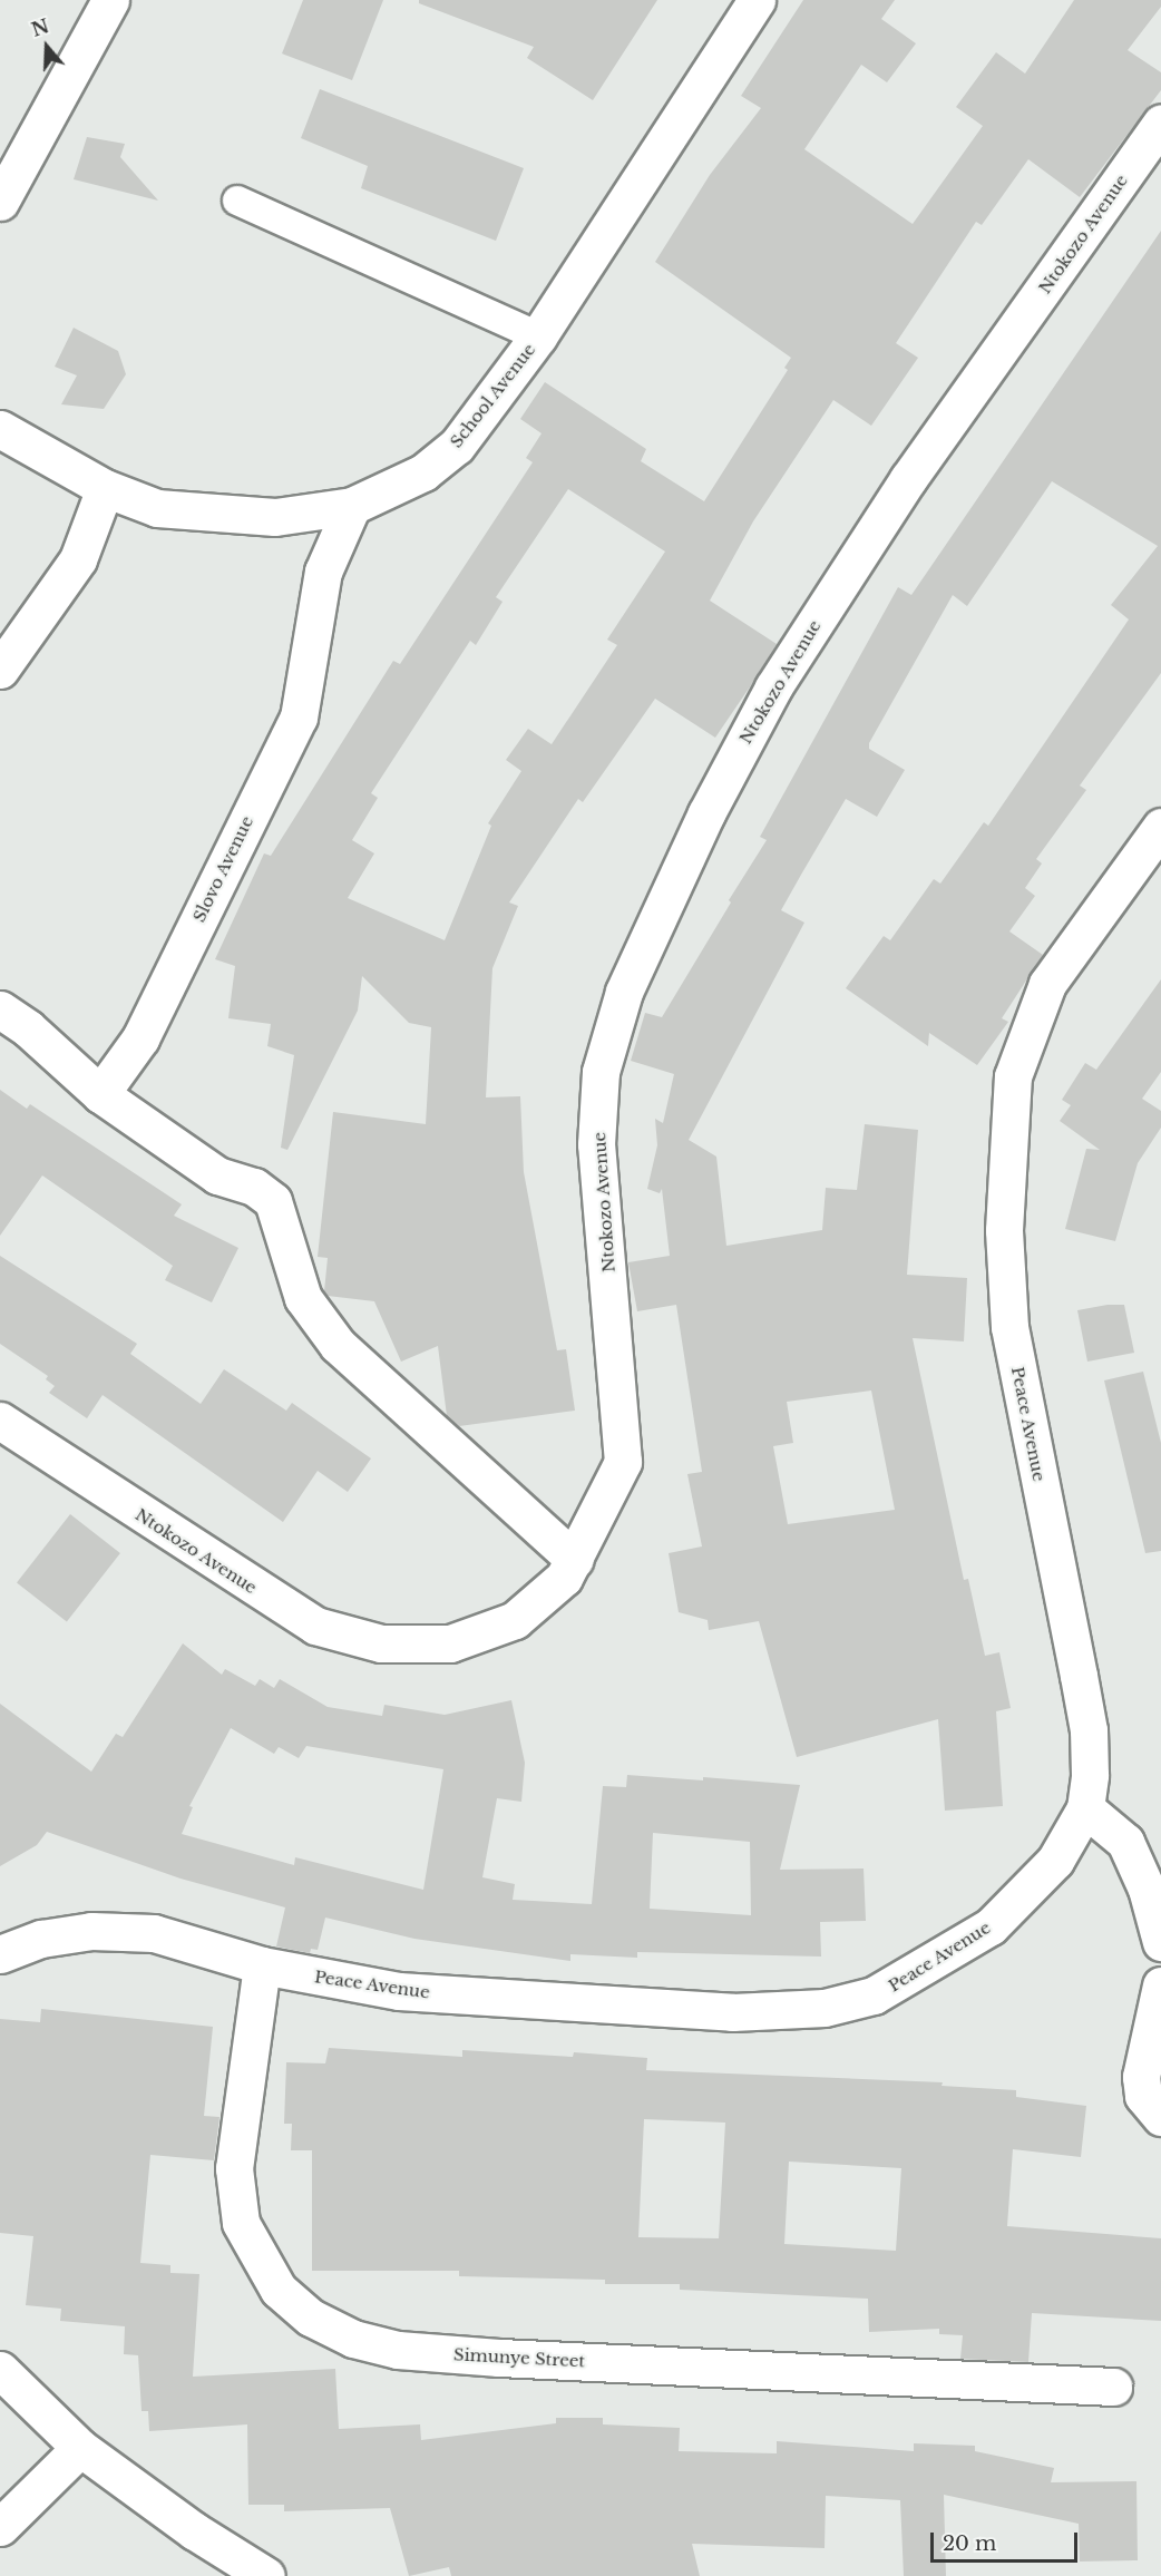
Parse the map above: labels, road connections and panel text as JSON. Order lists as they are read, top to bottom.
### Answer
{
  "streets": {
    "street": [
      "Ntokozo Avenue",
      "School Avenue",
      "Slovo Avenue",
      "Peace Avenue",
      "Simunye Street"
    ]
  },
  "crossings": [
    ["School Avenue", "Slovo Avenue"],
    ["Peace Avenue", "Simunye Street"]
  ],
  "scale_bar": "20 m",
  "north": "top"
}
